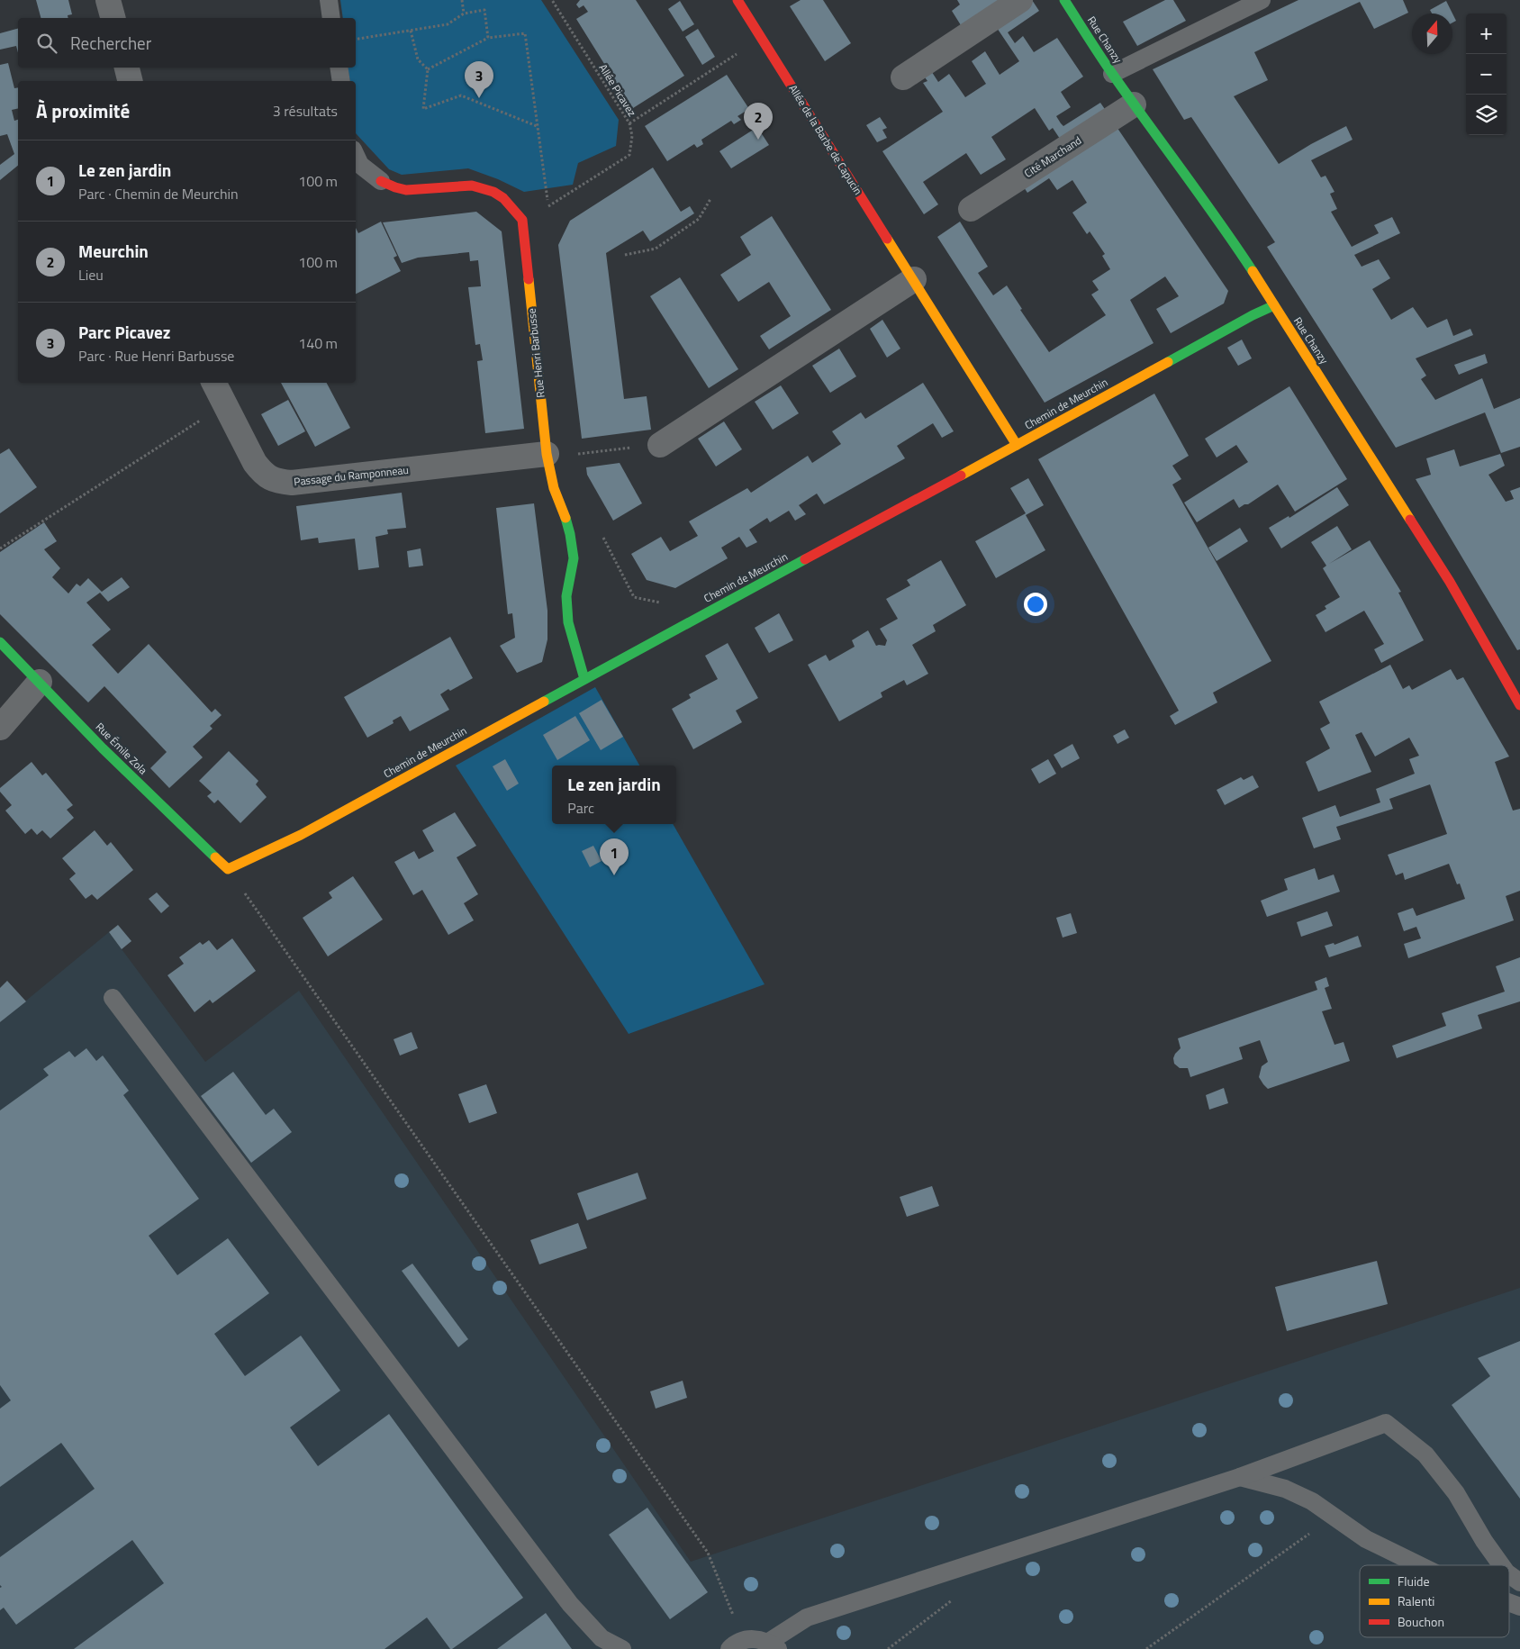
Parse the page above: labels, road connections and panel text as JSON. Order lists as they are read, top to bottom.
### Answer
{
  "streets": {
    "street": [
      "Rue Chanzy",
      "Allée de la Barbe de Capucin",
      "Cité Marchand",
      "Rue Henri Barbusse",
      "Chemin de Meurchin",
      "Passage du Ramponneau",
      "Rue Émile Zola"
    ],
    "path": ["Allée Picavez"]
  },
  "crossings": [
    ["Rue Chanzy", "Cité Marchand"],
    ["Rue Chanzy", "Chemin de Meurchin"],
    ["Allée Picavez", "Rue Henri Barbusse"],
    ["Allée de la Barbe de Capucin", "Chemin de Meurchin"],
    ["Rue Henri Barbusse", "Chemin de Meurchin"],
    ["Rue Henri Barbusse", "Passage du Ramponneau"],
    ["Chemin de Meurchin", "Rue Émile Zola"]
  ],
  "legend": ["Fluide", "Ralenti", "Bouchon"],
  "north": "top",
  "page": {
    "map_buttons": ["+", "−"],
    "search": "Rechercher",
    "pins": ["3", "2", "1"],
    "heading": ["À proximité", "3 résultats"],
    "list": [
      {
        "mark": "1",
        "name": "Le zen jardin",
        "note": "Parc · Chemin de Meurchin",
        "value": "100 m"
      },
      {
        "mark": "2",
        "name": "Meurchin",
        "note": "Lieu",
        "value": "100 m"
      },
      {
        "mark": "3",
        "name": "Parc Picavez",
        "note": "Parc · Rue Henri Barbusse",
        "value": "140 m"
      }
    ],
    "popup": ["Le zen jardin", "Parc"]
  }
}
